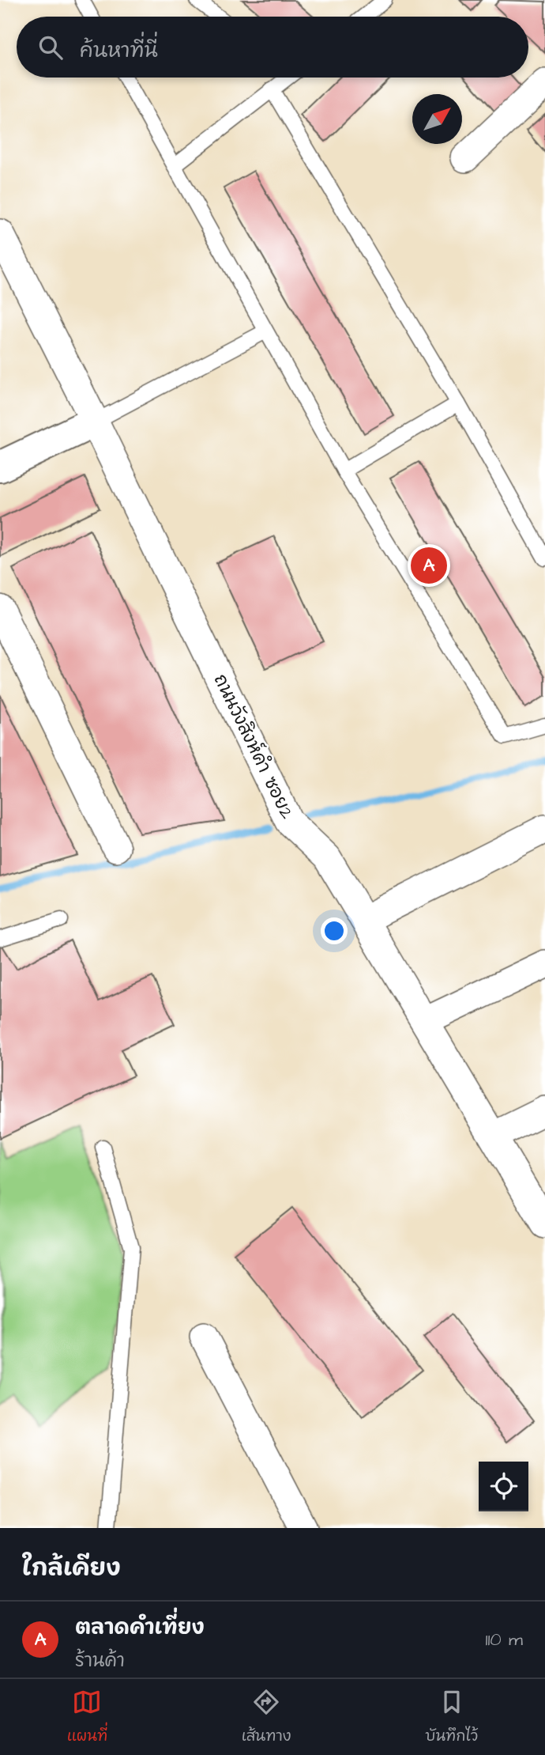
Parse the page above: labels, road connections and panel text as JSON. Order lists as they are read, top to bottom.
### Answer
{
  "streets": {
    "street": ["ถนนวังสิงห์คำ ซอย2"]
  },
  "north": "top right",
  "page": {
    "search": "ค้นหาที่นี่",
    "pins": "A",
    "heading": "ใกล้เคียง",
    "list": [
      {
        "mark": "A",
        "name": "ตลาดคำเที่ยง",
        "note": "ร้านค้า",
        "value": "110 m"
      }
    ],
    "nav": ["แผนที่", "เส้นทาง", "บันทึกไว้"]
  }
}
